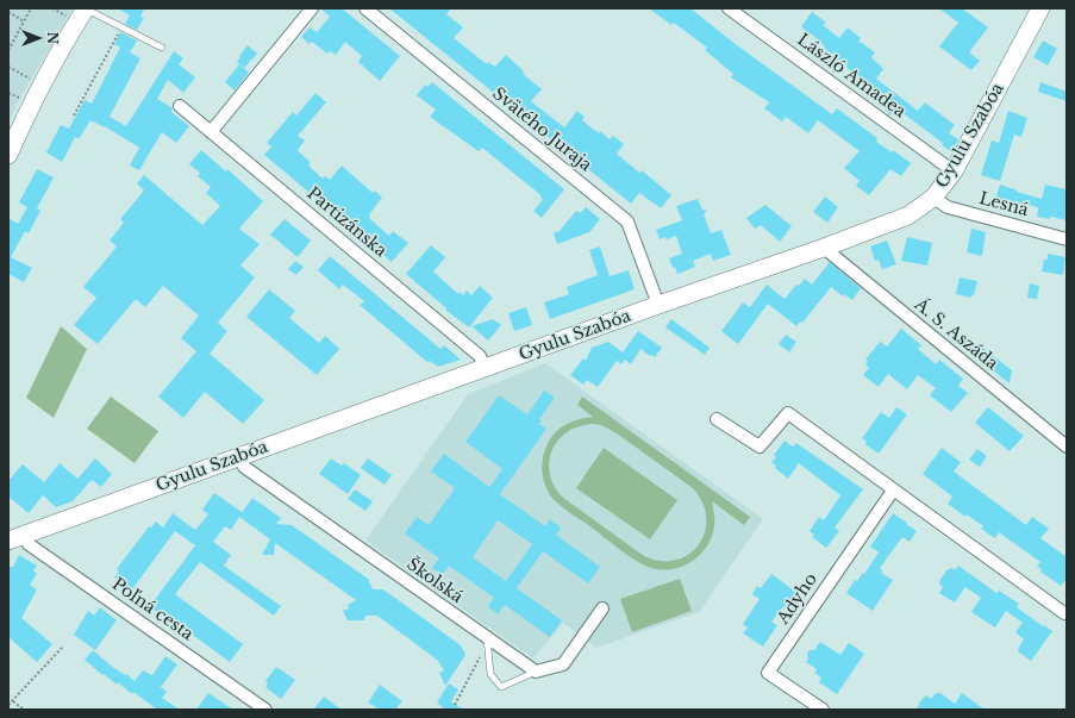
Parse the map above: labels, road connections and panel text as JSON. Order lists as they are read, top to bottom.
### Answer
{
  "streets": {
    "street": [
      "László Amadea",
      "Svätého Juraja",
      "Gyulu Szabóa",
      "Lesná",
      "Partizánska",
      "Á. S. Aszáda",
      "Školská",
      "Adyho",
      "Poľná cesta"
    ]
  },
  "crossings": [
    ["László Amadea", "Gyulu Szabóa"],
    ["Svätého Juraja", "Gyulu Szabóa"],
    ["Gyulu Szabóa", "Lesná"],
    ["Gyulu Szabóa", "Partizánska"],
    ["Gyulu Szabóa", "Á. S. Aszáda"],
    ["Gyulu Szabóa", "Školská"],
    ["Gyulu Szabóa", "Poľná cesta"]
  ],
  "north": "right"
}
